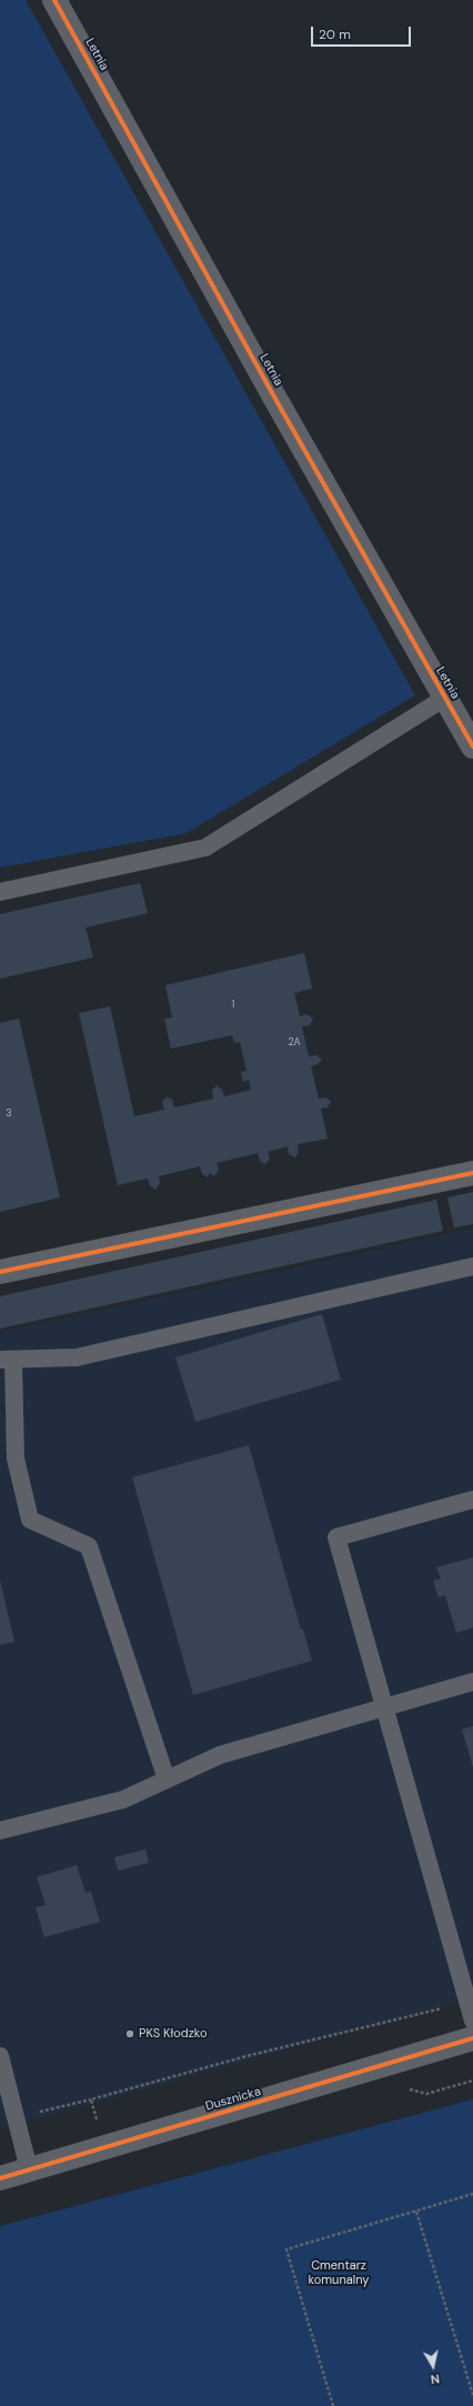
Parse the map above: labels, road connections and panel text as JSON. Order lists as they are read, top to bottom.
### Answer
{
  "streets": {
    "street": ["Letnia", "Dusznicka"]
  },
  "parks": ["Cmentarz komunalny"],
  "places": ["PKS Kłodzko"],
  "house_numbers": ["1", "2A", "3"],
  "scale_bar": "20 m",
  "north": "bottom"
}
